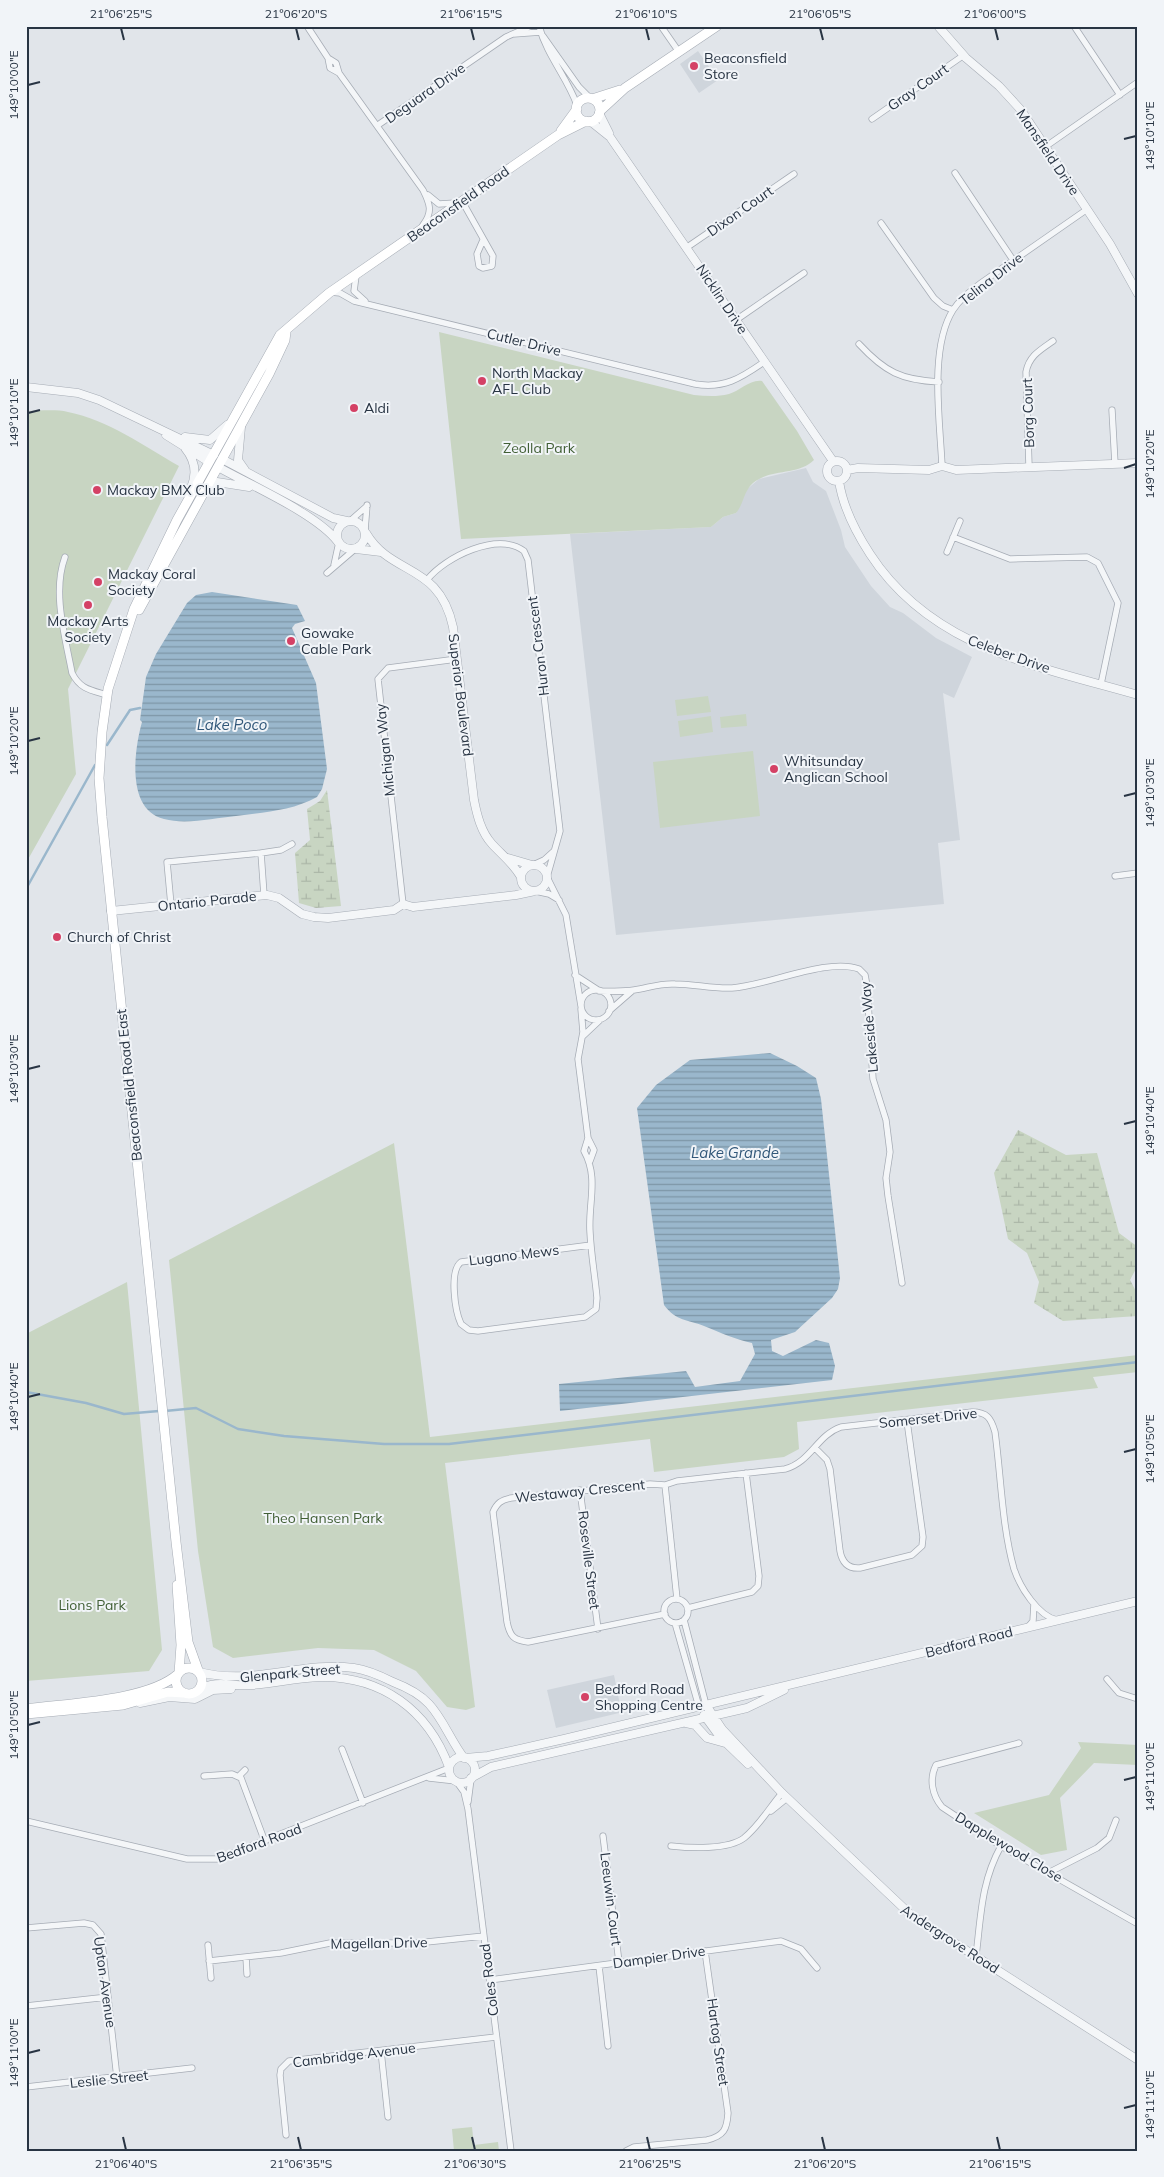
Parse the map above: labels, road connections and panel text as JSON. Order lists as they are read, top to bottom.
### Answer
{
  "streets": {
    "main road": ["Beaconsfield Road", "Beaconsfield Road East"],
    "street": [
      "Gray Court",
      "Deguara Drive",
      "Mansfield Drive",
      "Dixon Court",
      "Telina Drive",
      "Nicklin Drive",
      "Cutler Drive",
      "Borg Court",
      "Huron Crescent",
      "Celeber Drive",
      "Superior Boulevard",
      "Michigan Way",
      "Ontario Parade",
      "Lakeside Way",
      "Lugano Mews",
      "Somerset Drive",
      "Westaway Crescent",
      "Roseville Street",
      "Bedford Road",
      "Glenpark Street",
      "Dapplewood Close",
      "Leeuwin Court",
      "Andergrove Road",
      "Magellan Drive",
      "Dampier Drive",
      "Coles Road",
      "Upton Avenue",
      "Hartog Street",
      "Cambridge Avenue",
      "Leslie Street"
    ]
  },
  "crossings": [
    ["Gray Court", "Mansfield Drive"],
    ["Deguara Drive", "Beaconsfield Road"],
    ["Mansfield Drive", "Telina Drive"],
    ["Beaconsfield Road", "Nicklin Drive"],
    ["Beaconsfield Road", "Beaconsfield Road East"],
    ["Dixon Court", "Nicklin Drive"],
    ["Nicklin Drive", "Cutler Drive"],
    ["Nicklin Drive", "Celeber Drive"],
    ["Cutler Drive", "Beaconsfield Road East"],
    ["Huron Crescent", "Superior Boulevard"],
    ["Huron Crescent", "Ontario Parade"],
    ["Superior Boulevard", "Michigan Way"],
    ["Superior Boulevard", "Ontario Parade"],
    ["Michigan Way", "Ontario Parade"],
    ["Ontario Parade", "Beaconsfield Road East"],
    ["Beaconsfield Road East", "Glenpark Street"],
    ["Somerset Drive", "Westaway Crescent"],
    ["Somerset Drive", "Bedford Road"],
    ["Westaway Crescent", "Roseville Street"],
    ["Bedford Road", "Glenpark Street"],
    ["Bedford Road", "Andergrove Road"],
    ["Bedford Road", "Coles Road"],
    ["Glenpark Street", "Coles Road"],
    ["Leeuwin Court", "Dampier Drive"],
    ["Magellan Drive", "Coles Road"],
    ["Dampier Drive", "Coles Road"],
    ["Dampier Drive", "Hartog Street"],
    ["Coles Road", "Cambridge Avenue"],
    ["Upton Avenue", "Leslie Street"]
  ],
  "water": ["Lake Poco", "Lake Grande"],
  "parks": ["Zeolla Park", "Theo Hansen Park", "Lions Park"],
  "places": [
    "Beaconsfield Store",
    "North Mackay AFL Club",
    "Aldi",
    "Mackay BMX Club",
    "Mackay Coral Society",
    "Mackay Arts Society",
    "Gowake Cable Park",
    "Whitsunday Anglican School",
    "Church of Christ",
    "Bedford Road Shopping Centre"
  ],
  "coordinates": [
    "21°06'25\"S",
    "21°06'20\"S",
    "21°06'15\"S",
    "21°06'10\"S",
    "21°06'05\"S",
    "21°06'00\"S",
    "149°10'00\"E",
    "149°10'10\"E",
    "149°10'20\"E",
    "149°10'30\"E",
    "149°10'40\"E",
    "149°10'50\"E",
    "149°11'00\"E",
    "149°11'10\"E",
    "21°06'40\"S",
    "21°06'35\"S",
    "21°06'30\"S"
  ]
}
